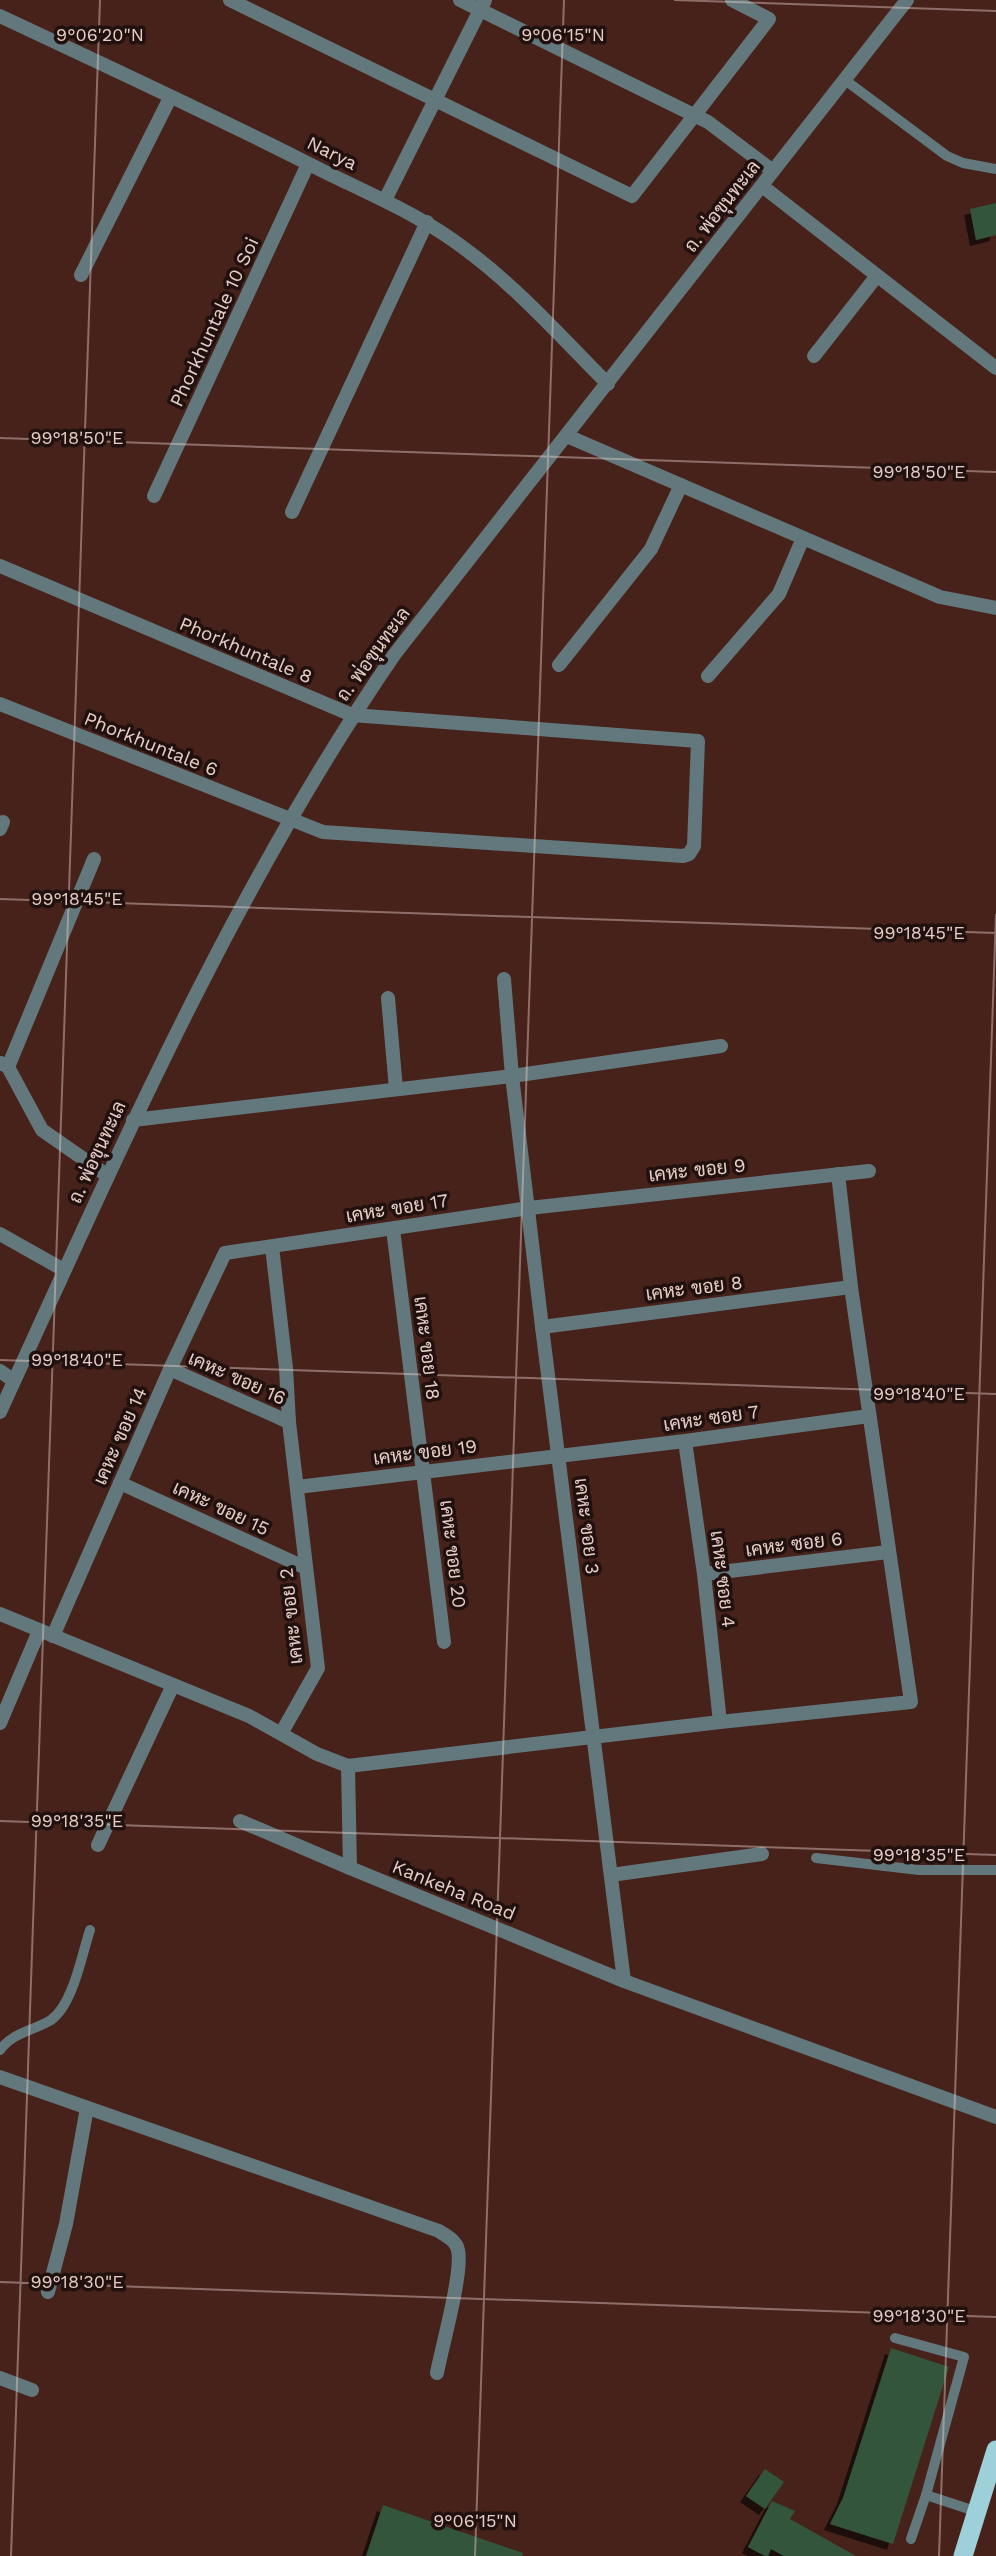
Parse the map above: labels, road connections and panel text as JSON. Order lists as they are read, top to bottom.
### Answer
{
  "streets": {
    "street": [
      "Narya",
      "ถ. พ่อขุนทะเล",
      "Phorkhuntale 10 Soi",
      "Phorkhuntale 8",
      "Phorkhuntale 6",
      "เคหะ ขอย 9",
      "เคหะ ขอย 17",
      "เคหะ ขอย 8",
      "เคหะ ขอย 18",
      "เคหะ ขอย 16",
      "เคหะ ซอย 7",
      "เคหะ ขอย 14",
      "เคหะ ขอย 19",
      "เคหะ ขอย 15",
      "เคหะ ขอย 3",
      "เคหะ ซอย 6",
      "เคหะ ขอย 20",
      "เคหะ ซอย 4",
      "เคหะ ขอย 2",
      "Kankeha Road"
    ]
  },
  "crossings": [
    ["Narya", "ถ. พ่อขุนทะเล"],
    ["Narya", "Phorkhuntale 10 Soi"],
    ["ถ. พ่อขุนทะเล", "Phorkhuntale 8"],
    ["ถ. พ่อขุนทะเล", "Phorkhuntale 6"],
    ["Phorkhuntale 8", "Phorkhuntale 6"],
    ["เคหะ ขอย 9", "เคหะ ขอย 17"],
    ["เคหะ ขอย 9", "เคหะ ขอย 3"],
    ["เคหะ ขอย 17", "เคหะ ขอย 18"],
    ["เคหะ ขอย 17", "เคหะ ขอย 14"],
    ["เคหะ ขอย 17", "เคหะ ขอย 3"],
    ["เคหะ ขอย 8", "เคหะ ขอย 3"],
    ["เคหะ ขอย 18", "เคหะ ขอย 19"],
    ["เคหะ ขอย 18", "เคหะ ขอย 20"],
    ["เคหะ ขอย 16", "เคหะ ขอย 14"],
    ["เคหะ ซอย 7", "เคหะ ขอย 19"],
    ["เคหะ ซอย 7", "เคหะ ขอย 3"],
    ["เคหะ ซอย 7", "เคหะ ซอย 4"],
    ["เคหะ ขอย 14", "เคหะ ขอย 15"],
    ["เคหะ ขอย 19", "เคหะ ขอย 3"],
    ["เคหะ ขอย 19", "เคหะ ขอย 20"],
    ["เคหะ ขอย 19", "เคหะ ขอย 2"],
    ["เคหะ ขอย 15", "เคหะ ขอย 2"],
    ["เคหะ ขอย 3", "Kankeha Road"],
    ["เคหะ ซอย 6", "เคหะ ซอย 4"]
  ],
  "coordinates": [
    "9°06'20\"N",
    "9°06'15\"N",
    "99°18'50\"E",
    "99°18'45\"E",
    "99°18'40\"E",
    "99°18'35\"E",
    "99°18'30\"E"
  ]
}
